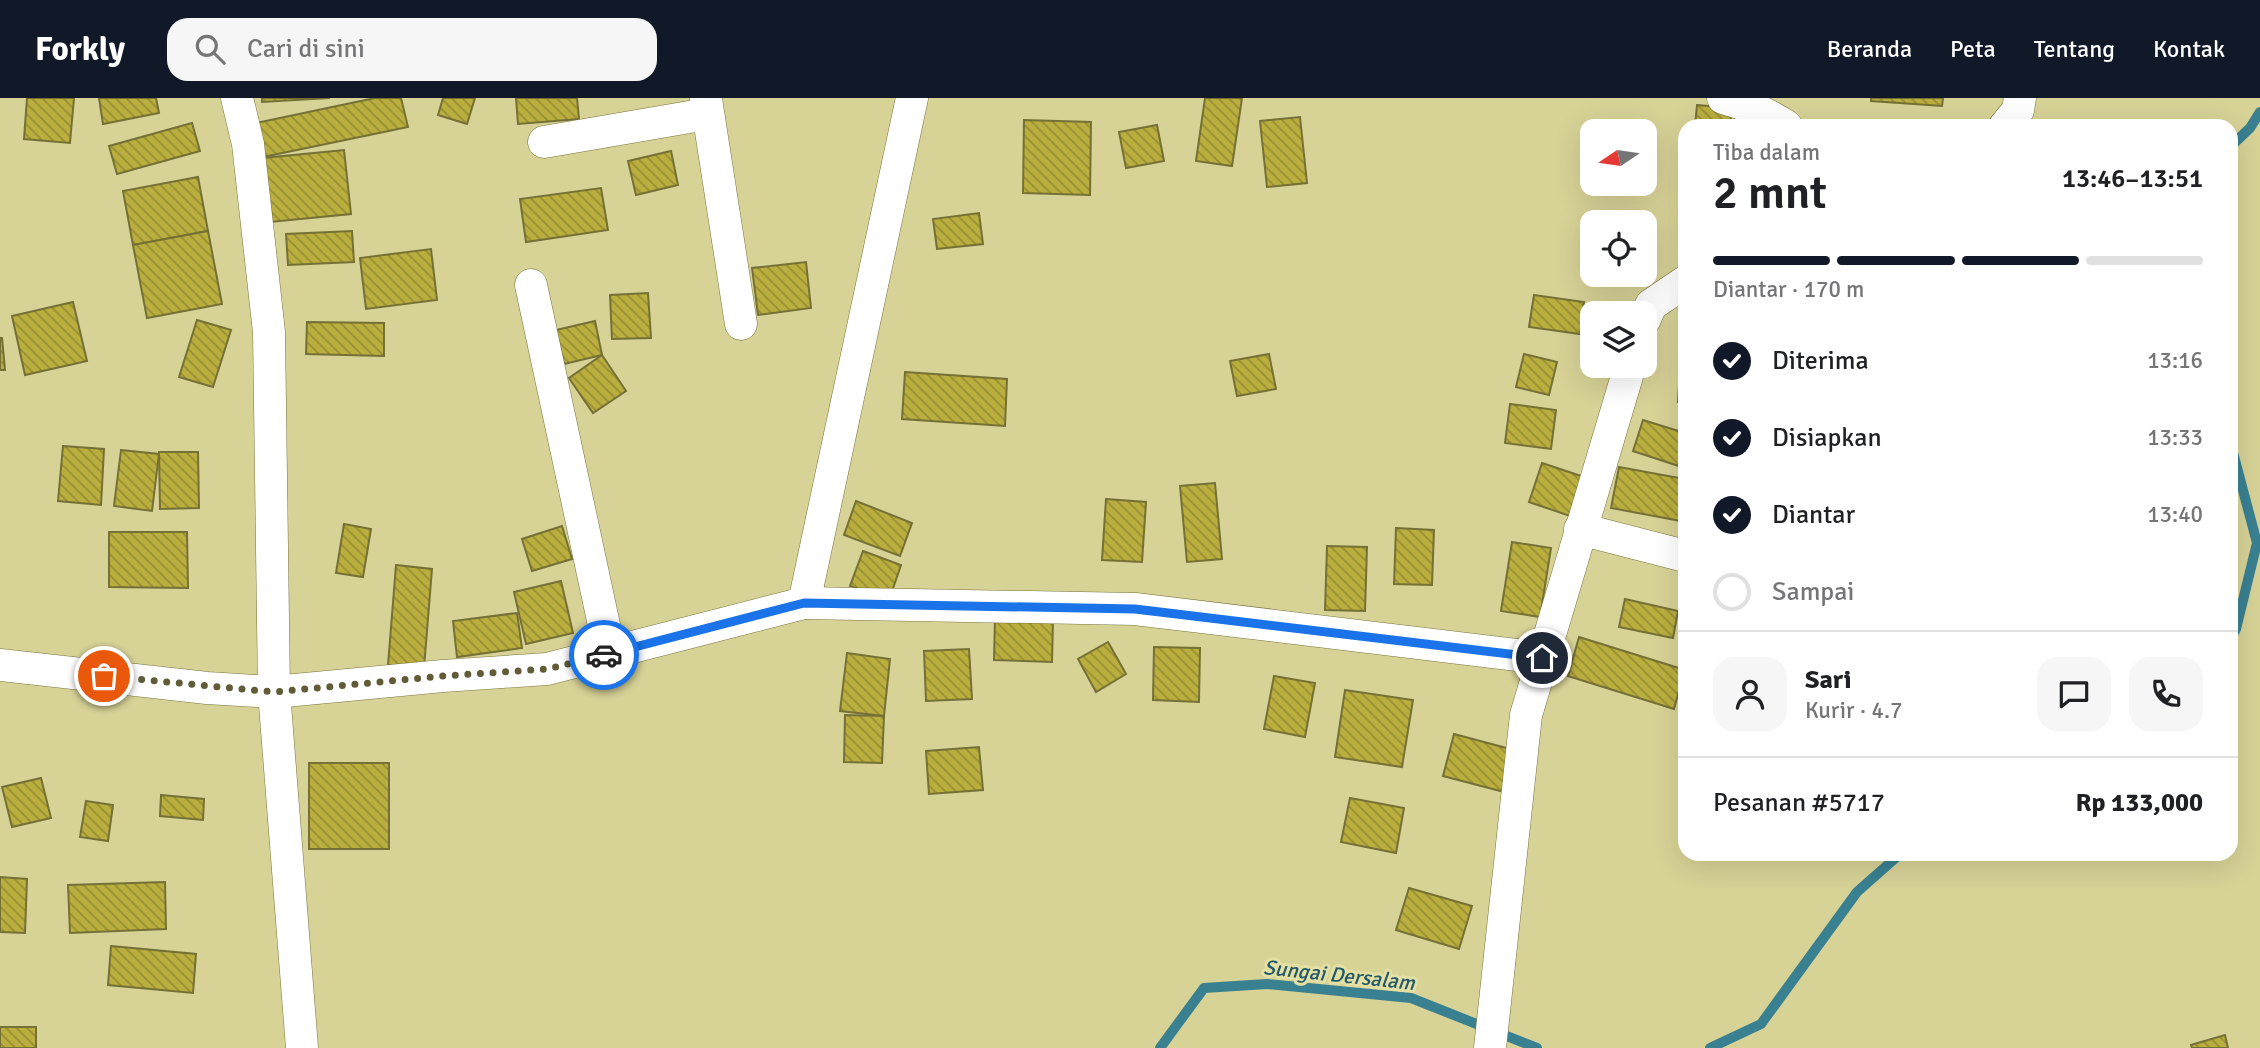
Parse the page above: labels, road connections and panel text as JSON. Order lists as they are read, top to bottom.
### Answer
{
  "water": ["Sungai Dersalam"],
  "north": "left",
  "page": {
    "header": "Forkly",
    "search": "Cari di sini",
    "nav": [
      "Beranda",
      "Peta",
      "Tentang",
      "Kontak"
    ],
    "heading": ["2 mnt", "Tiba dalam", "13:46–13:51"],
    "panel": [
      "Sari",
      "Kurir · 4.7",
      "Pesanan #5717",
      "Rp 133,000"
    ],
    "bar": "Diantar · 170 m",
    "list": [
      ["Diterima", "13:16"],
      ["Disiapkan", "13:33"],
      ["Diantar", "13:40"],
      "Sampai"
    ]
  }
}
